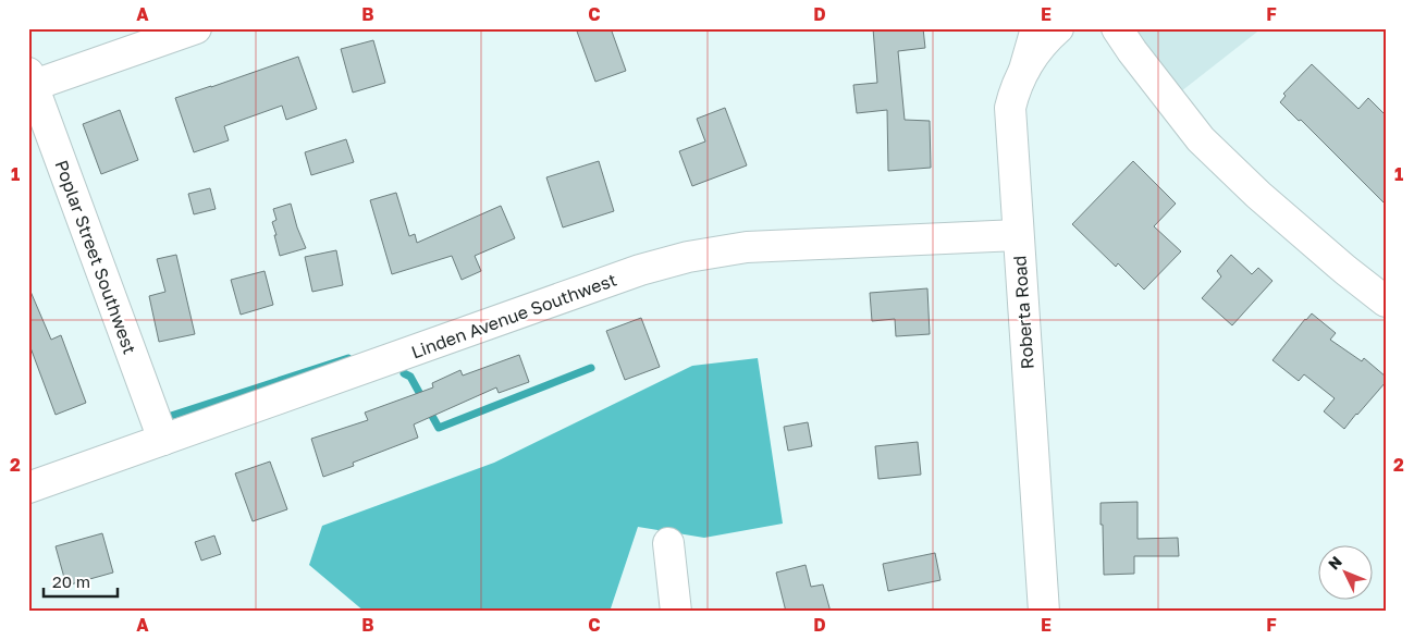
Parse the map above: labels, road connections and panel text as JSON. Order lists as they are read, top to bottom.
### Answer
{
  "streets": {
    "street": ["Poplar Street Southwest", "Roberta Road", "Linden Avenue Southwest"]
  },
  "crossings": [
    ["Poplar Street Southwest", "Linden Avenue Southwest"],
    ["Roberta Road", "Linden Avenue Southwest"]
  ],
  "scale_bar": "20 m",
  "north": "top left",
  "grid": {
    "columns": [
      "A",
      "B",
      "C",
      "D",
      "E",
      "F"
    ],
    "rows": ["1", "2"]
  }
}
